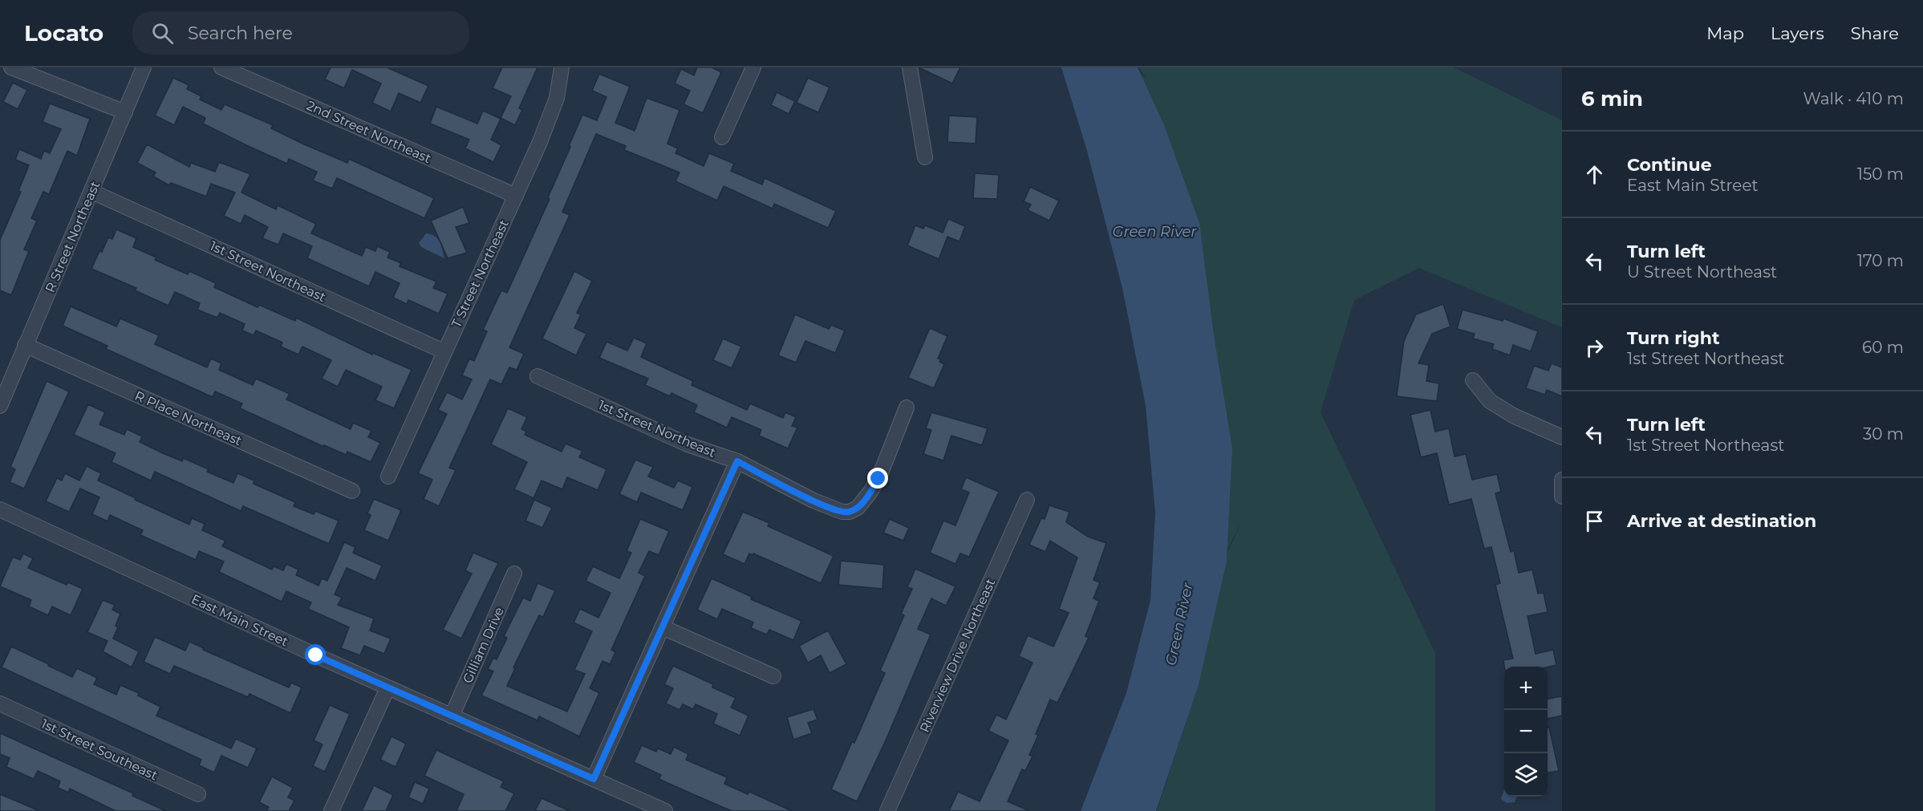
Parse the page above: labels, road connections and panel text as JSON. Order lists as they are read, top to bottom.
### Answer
{
  "streets": {
    "street": [
      "2nd Street Northeast",
      "R Street Northeast",
      "1st Street Northeast",
      "T Street Northeast",
      "R Place Northeast",
      "East Main Street",
      "Gilliam Drive",
      "Riverview Drive Northeast",
      "1st Street Southeast"
    ]
  },
  "crossings": [
    ["2nd Street Northeast", "T Street Northeast"],
    ["R Street Northeast", "1st Street Northeast"],
    ["R Street Northeast", "R Place Northeast"],
    ["1st Street Northeast", "T Street Northeast"],
    ["East Main Street", "Gilliam Drive"]
  ],
  "water": ["Green River"],
  "page": {
    "header": "Locato",
    "search": "Search here",
    "nav": ["Map", "Layers", "Share"],
    "heading": ["6 min", "Walk · 410 m"],
    "list": [
      ["Continue", "East Main Street", "150 m"],
      ["Turn left", "U Street Northeast", "170 m"],
      ["Turn right", "1st Street Northeast", "60 m"],
      ["Turn left", "1st Street Northeast", "30 m"],
      "Arrive at destination"
    ],
    "map_buttons": ["+", "−"]
  }
}
